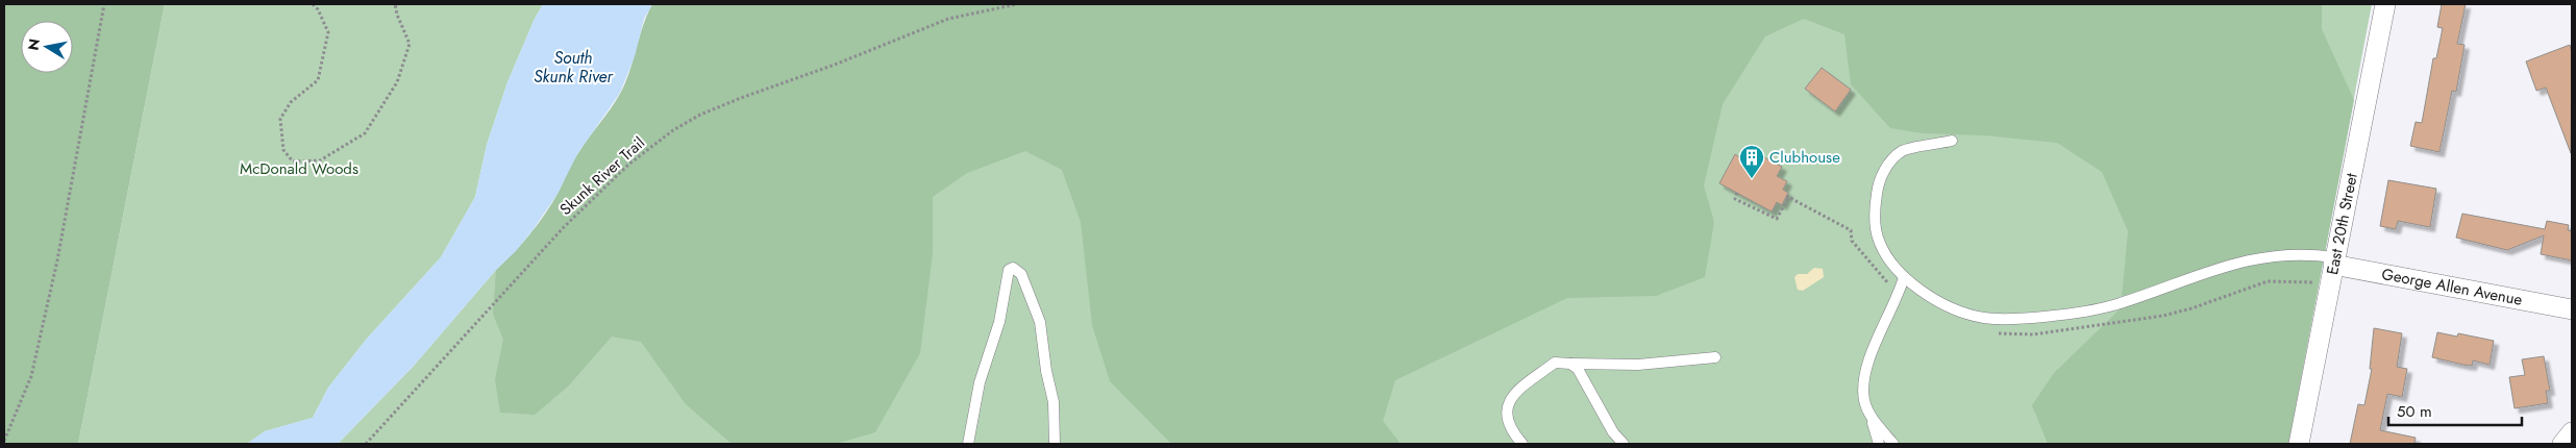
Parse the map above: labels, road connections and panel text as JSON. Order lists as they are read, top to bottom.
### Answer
{
  "streets": {
    "street": ["East 20th Street", "George Allen Avenue"],
    "path": ["Skunk River Trail"]
  },
  "crossings": [
    ["East 20th Street", "George Allen Avenue"]
  ],
  "water": ["South Skunk River"],
  "parks": ["McDonald Woods"],
  "places": {
    "building": ["Clubhouse"]
  },
  "scale_bar": "50 m",
  "north": "left"
}
